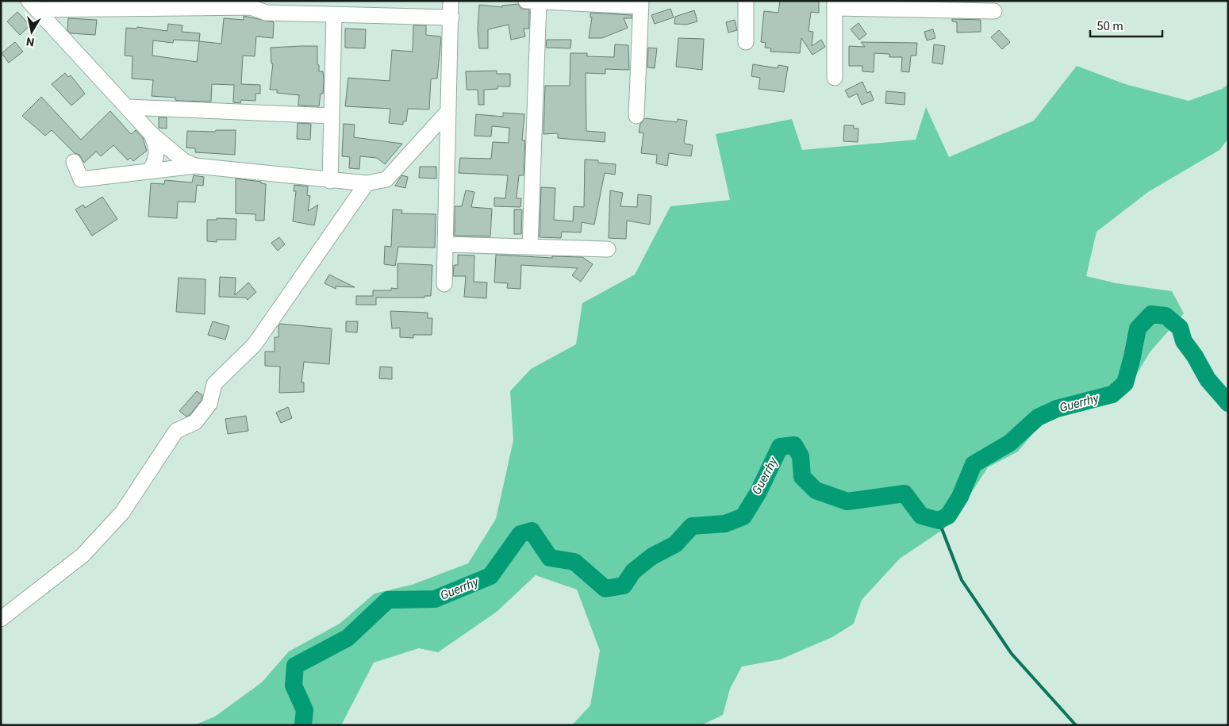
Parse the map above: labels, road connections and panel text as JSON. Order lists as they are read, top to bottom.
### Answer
{
  "water": ["Guerrhy"],
  "scale_bar": "50 m",
  "north": "bottom"
}
